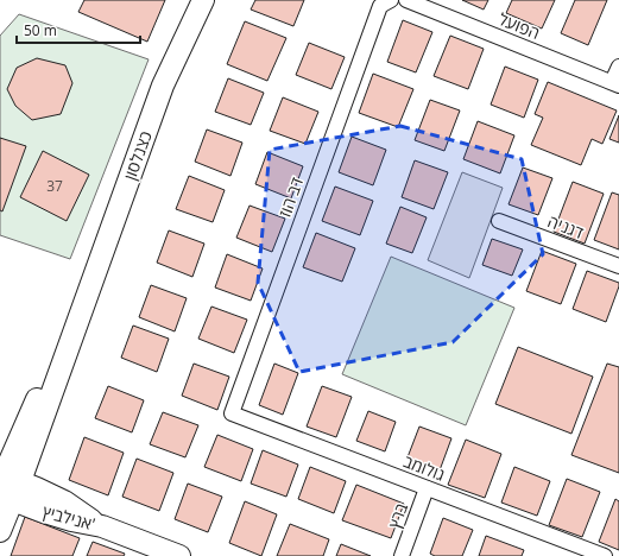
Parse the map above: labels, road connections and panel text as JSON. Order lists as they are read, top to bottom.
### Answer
{
  "streets": {
    "street": [
      "הפועל",
      "כצנלסון",
      "דב הוז",
      "דגניה",
      "גולומב",
      "ברץ",
      "אנילביץ'"
    ]
  },
  "crossings": [
    ["כצנלסון", "אנילביץ'"],
    ["דב הוז", "גולומב"],
    ["גולומב", "ברץ"]
  ],
  "house_numbers": ["37"],
  "scale_bar": "50 m"
}
